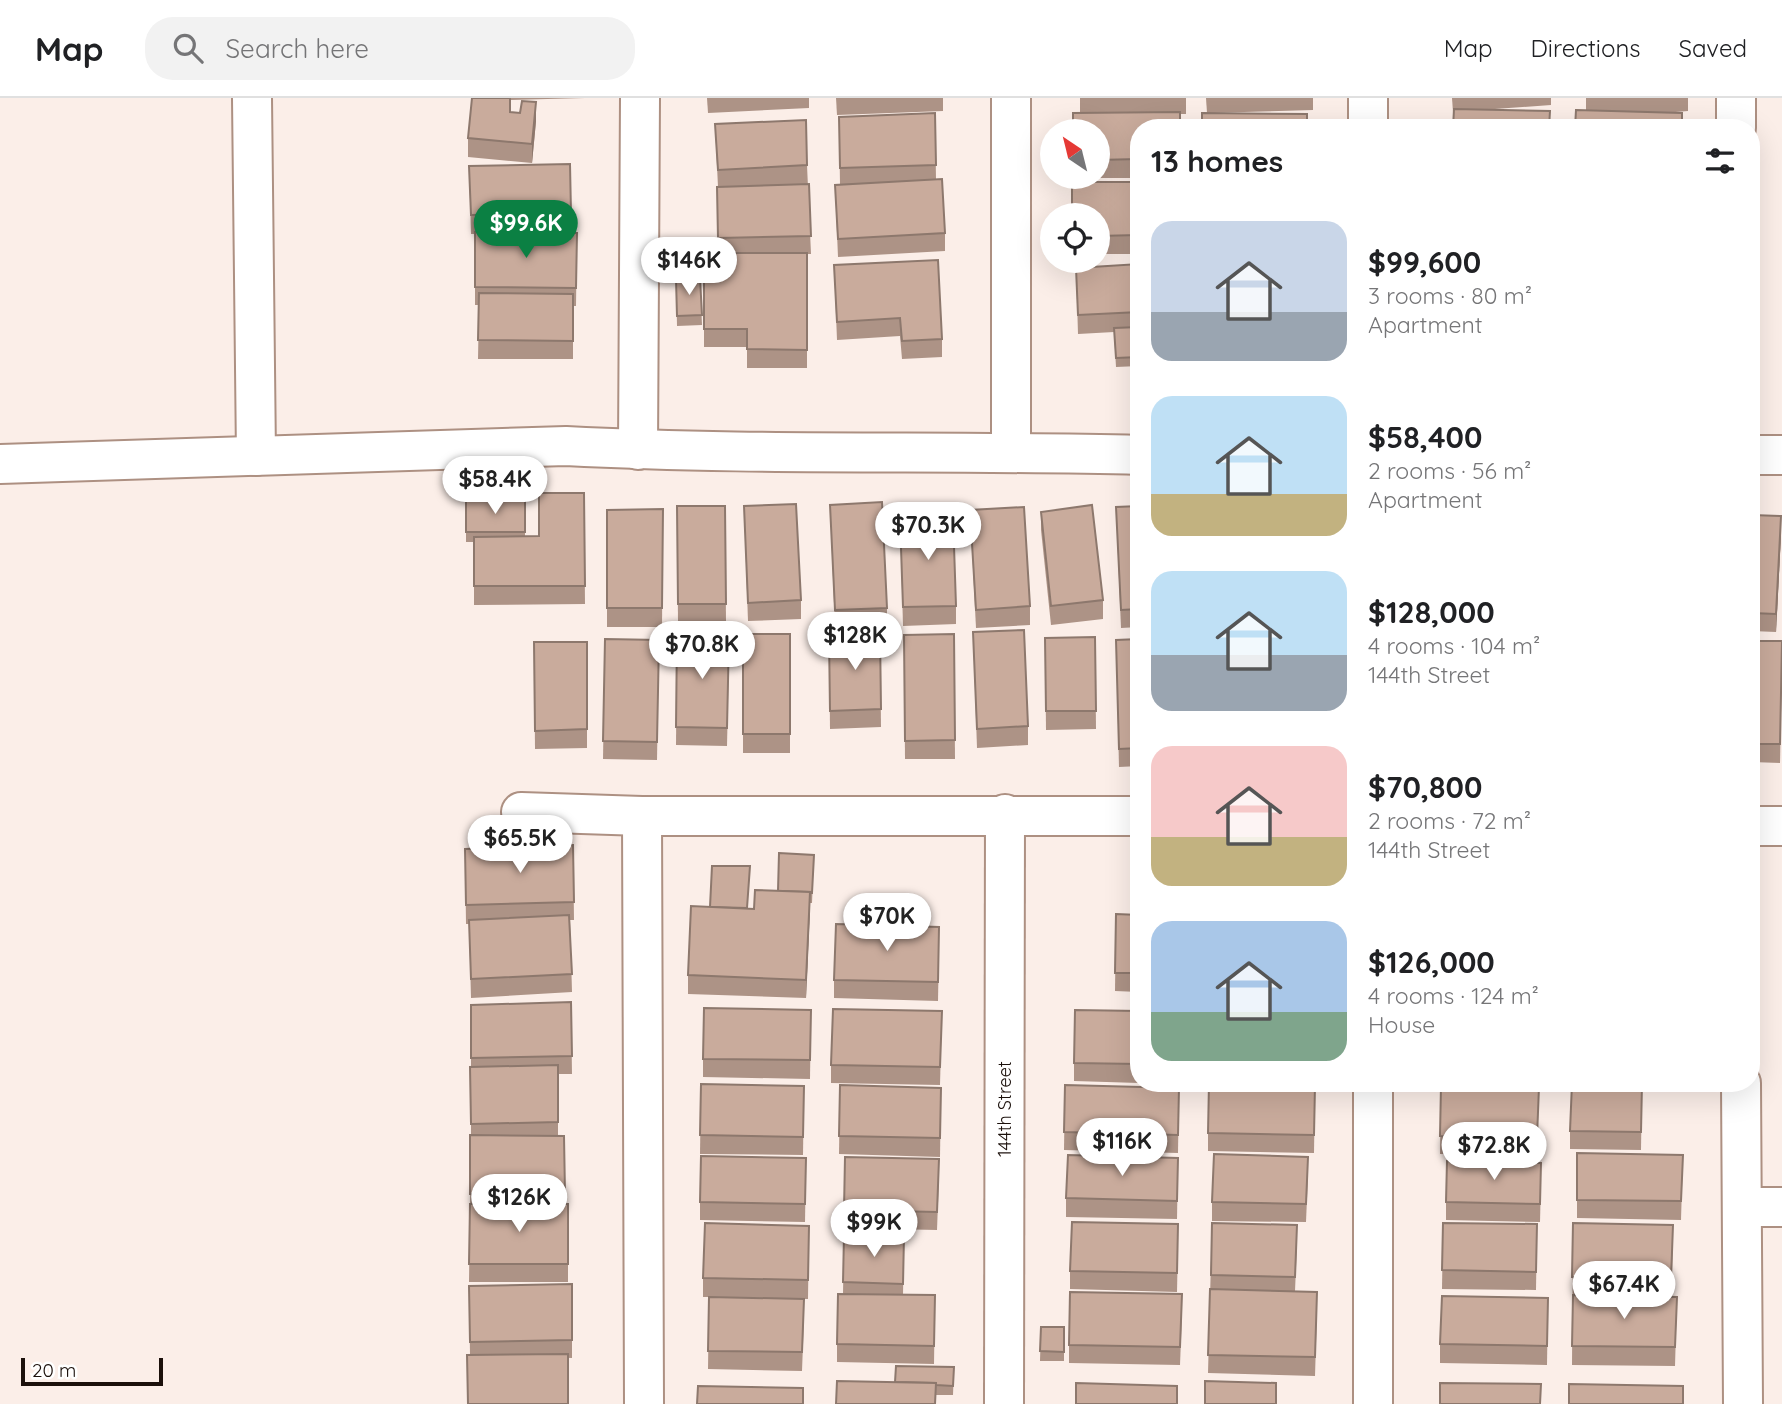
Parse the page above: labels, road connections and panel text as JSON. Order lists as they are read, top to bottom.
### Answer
{
  "streets": {
    "street": ["144th Street"]
  },
  "scale_bar": "20 m",
  "north": "top left",
  "page": {
    "header": "Map",
    "search": "Search here",
    "nav": ["Map", "Directions", "Saved"],
    "heading": "13 homes",
    "price": [
      "$99.6K",
      "$146K",
      "$58.4K",
      "$70.3K",
      "$128K",
      "$70.8K",
      "$65.5K",
      "$70K",
      "$116K",
      "$72.8K",
      "$126K",
      "$99K",
      "$67.4K"
    ],
    "list": [
      {
        "name": "$99,600",
        "note": "3 rooms · 80 m² · Apartment"
      },
      {
        "name": "$58,400",
        "note": "2 rooms · 56 m² · Apartment"
      },
      {
        "name": "$128,000",
        "note": "4 rooms · 104 m² · 144th Street"
      },
      {
        "name": "$70,800",
        "note": "2 rooms · 72 m² · 144th Street"
      },
      {
        "name": "$126,000",
        "note": "4 rooms · 124 m² · House"
      }
    ],
    "scale": "20 m"
  }
}
